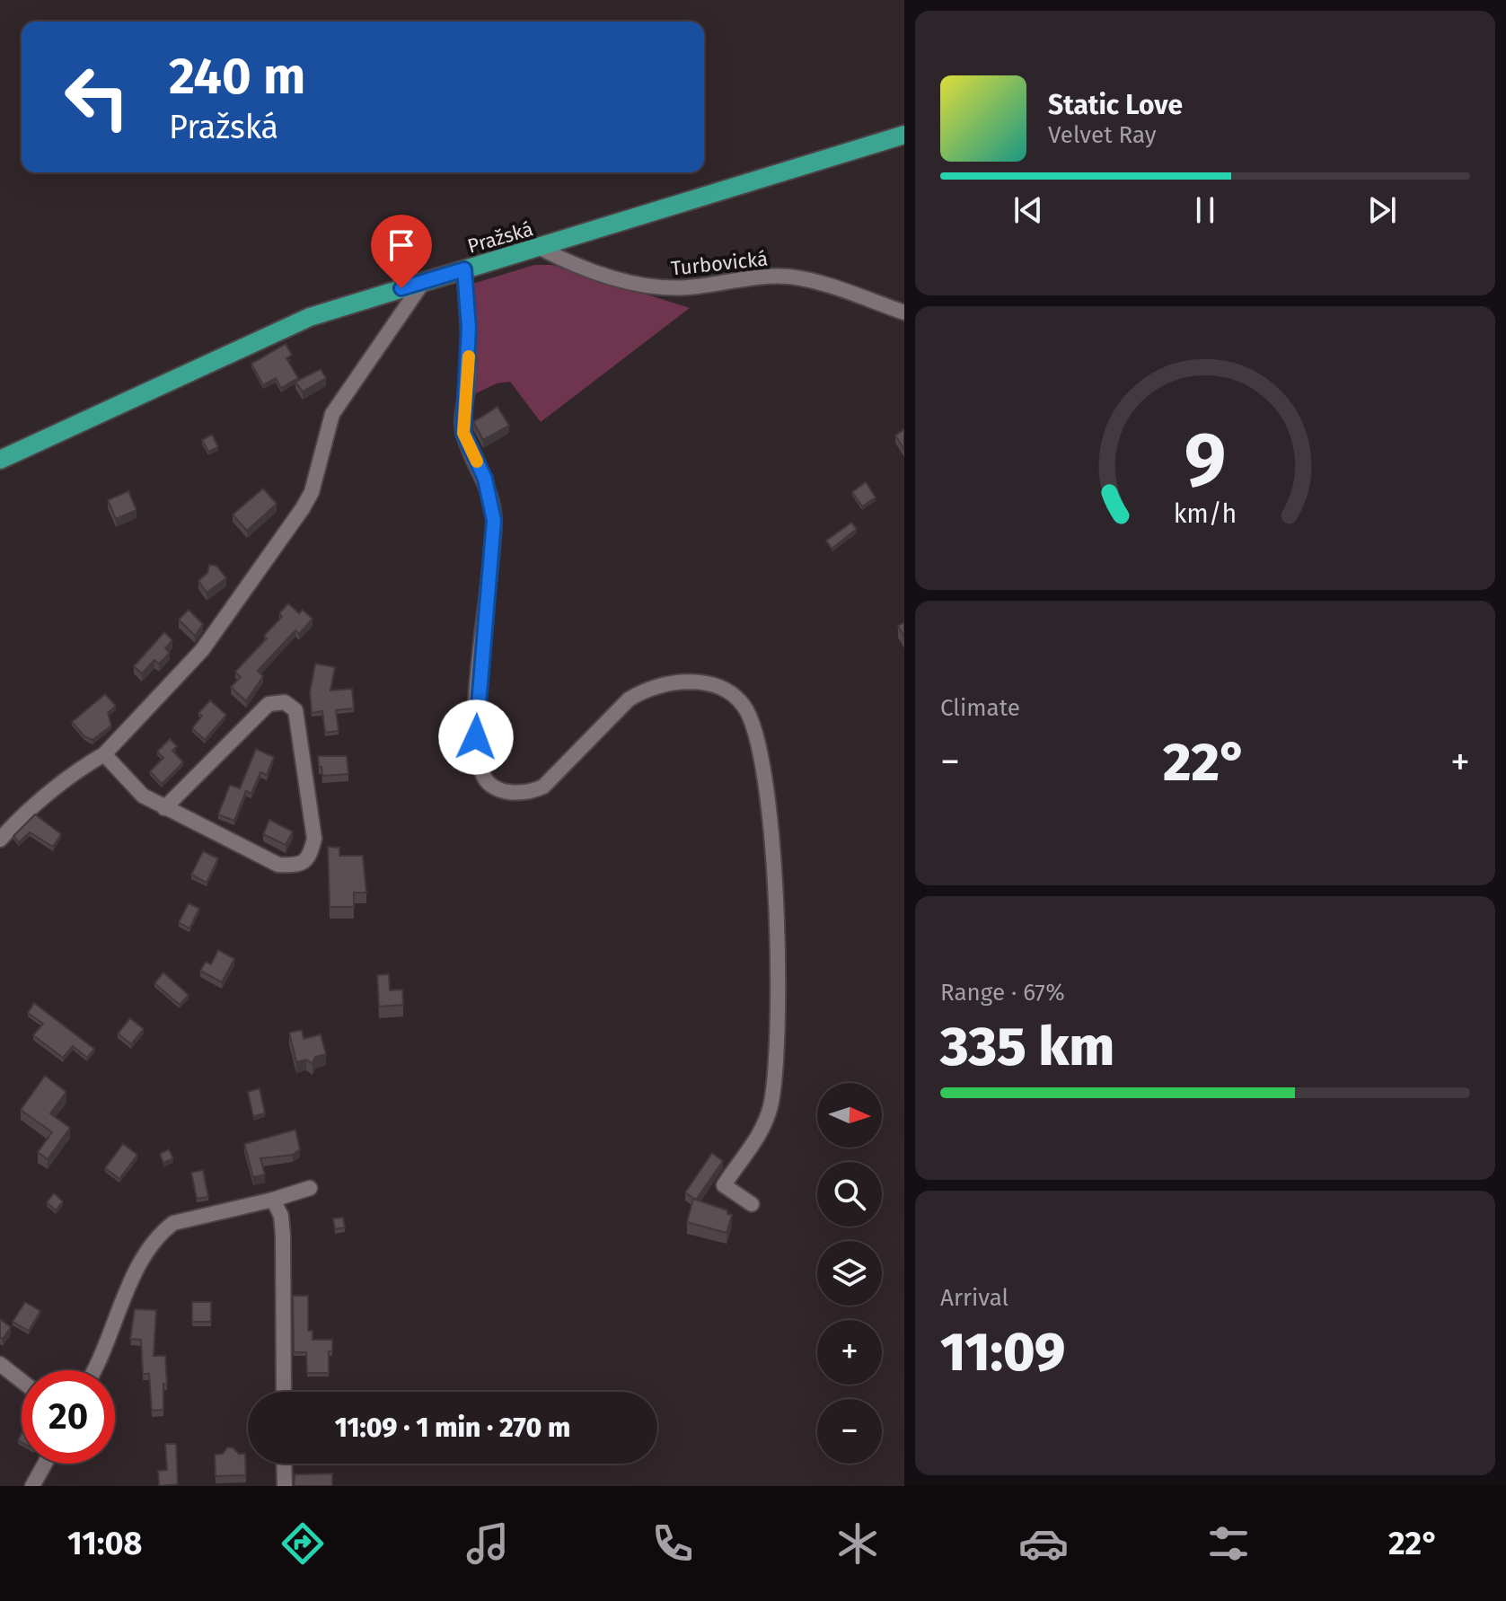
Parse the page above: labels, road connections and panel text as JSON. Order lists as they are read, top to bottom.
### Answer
{
  "streets": {
    "main road": ["Pražská"],
    "street": ["Turbovická"]
  },
  "crossings": [
    ["Pražská", "Turbovická"]
  ],
  "north": "right",
  "page": {
    "turn": ["240 m", "Pražská"],
    "song": ["Static Love", "Velvet Ray"],
    "tile": [
      "Climate",
      ["Range · 67%", "335 km"],
      ["Arrival", "11:09"]
    ],
    "heat": ["−", "22°", "+"],
    "map_buttons": ["+", "−"],
    "limit": "20",
    "trip": "11:09 · 1 min · 270 m",
    "tabs": ["11:08", "22°"],
    "gauge": ["9", "km/h"]
  }
}
